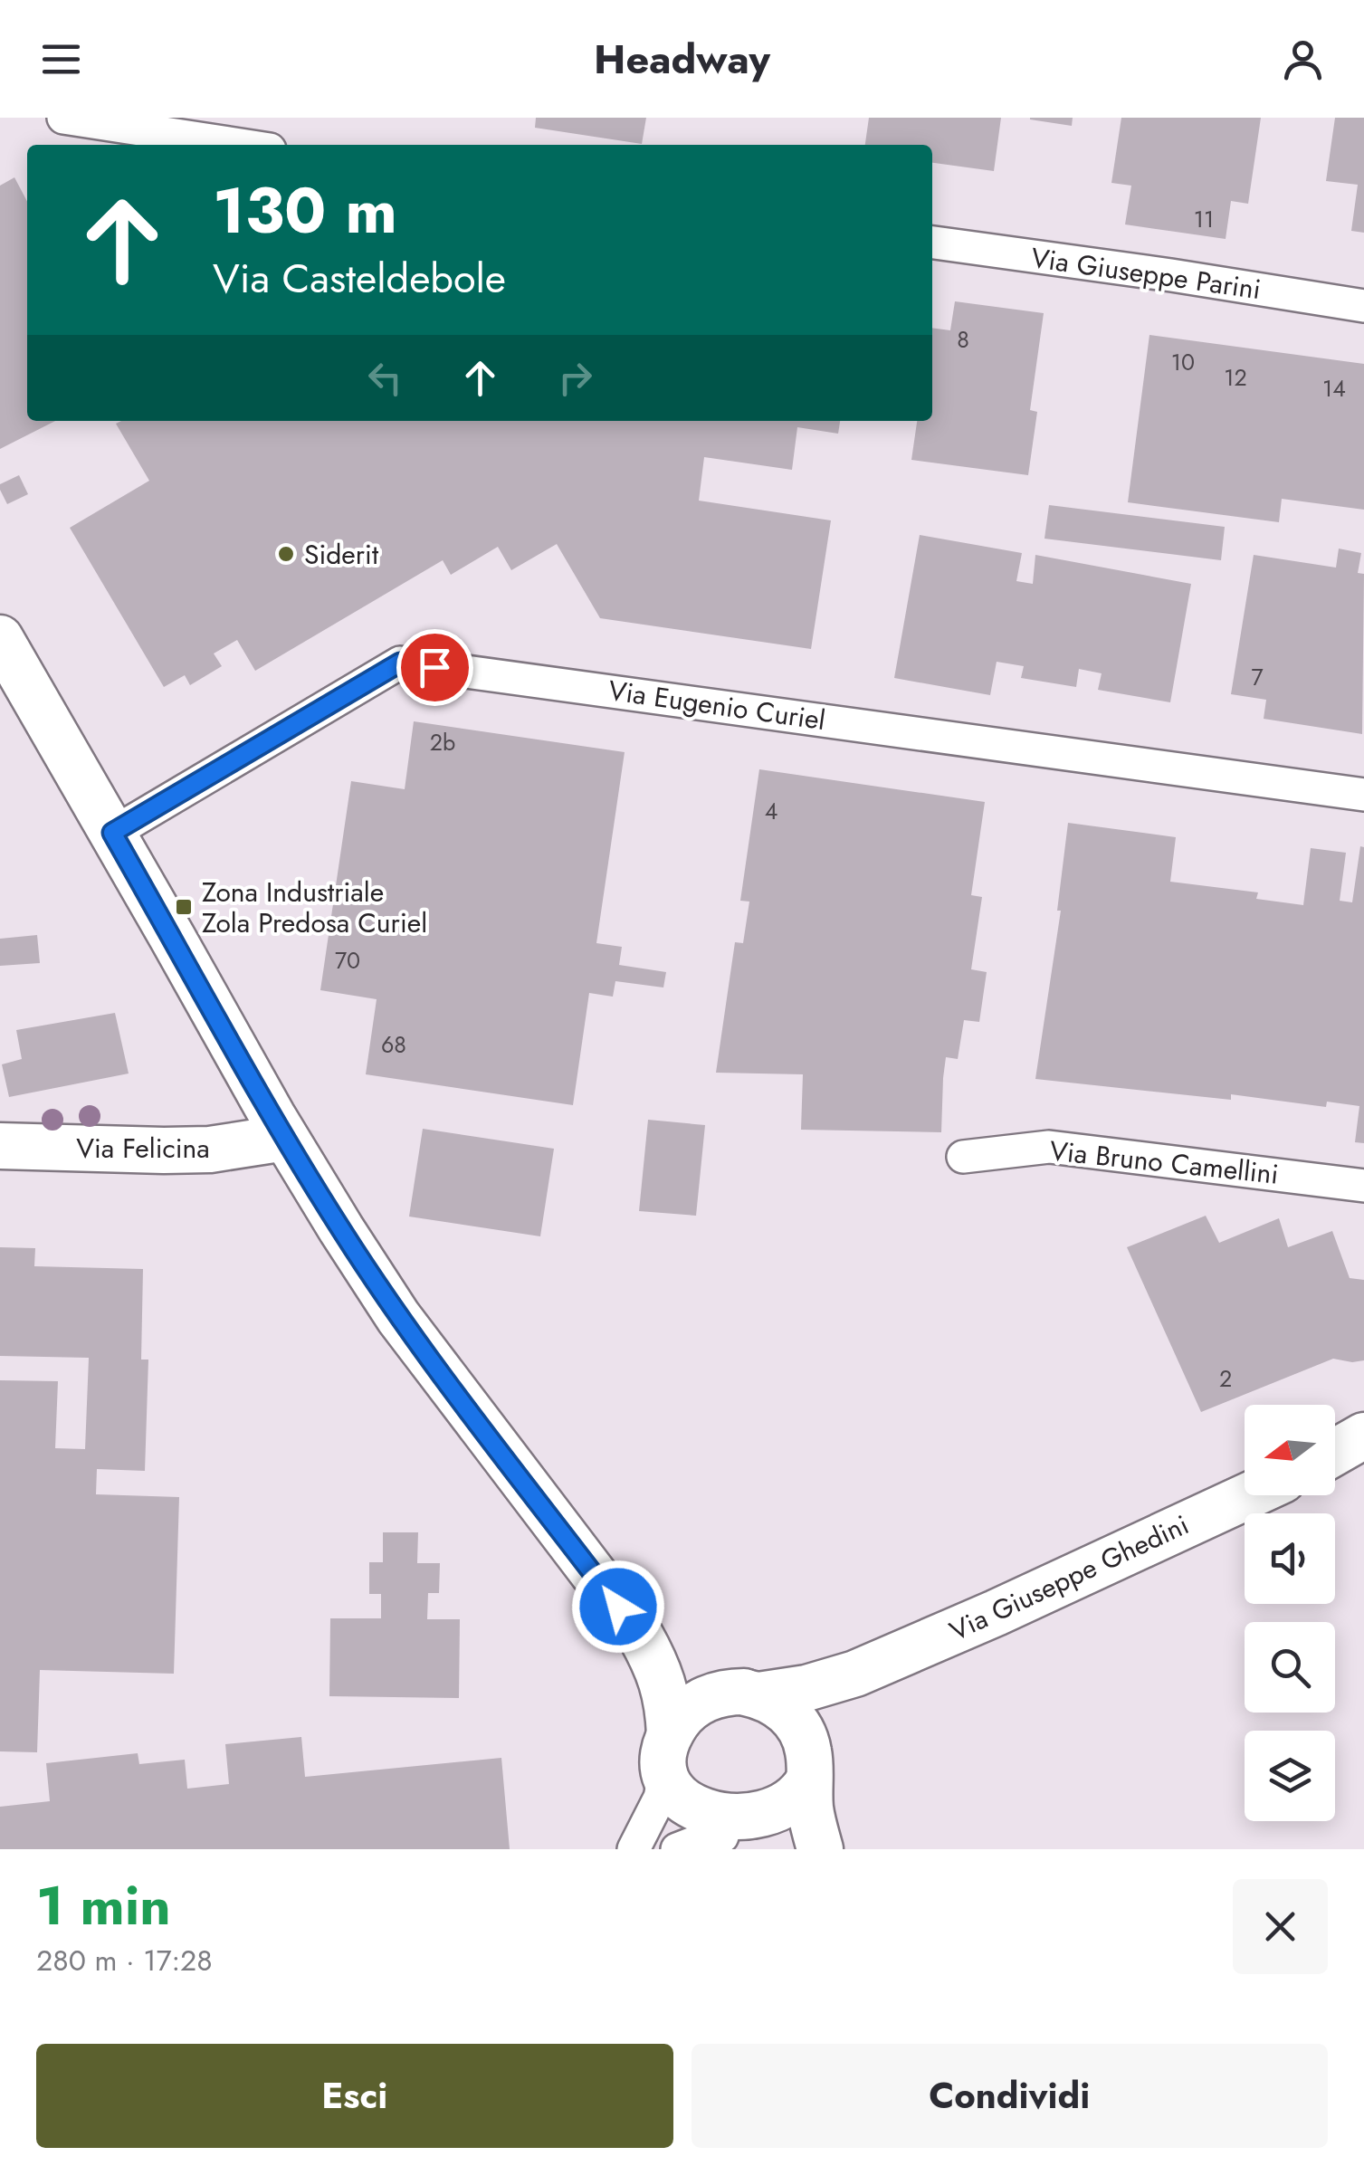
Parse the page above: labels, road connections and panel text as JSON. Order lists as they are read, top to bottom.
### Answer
{
  "streets": {
    "street": [
      "Via Giuseppe Parini",
      "Via Eugenio Curiel",
      "Via Felicina",
      "Via Bruno Camellini",
      "Via Giuseppe Ghedini"
    ]
  },
  "places": {
    "other": ["Siderit"],
    "transit": ["Zona Industriale Zola Predosa Curiel"]
  },
  "house_numbers": [
    "11",
    "8",
    "10",
    "12",
    "14",
    "7",
    "2b",
    "4",
    "70",
    "68",
    "2"
  ],
  "north": "left",
  "page": {
    "header": "Headway",
    "turn": ["130 m", "Via Casteldebole"],
    "heading": ["1 min", "280 m · 17:28"],
    "buttons": ["Esci", "Condividi"]
  }
}
